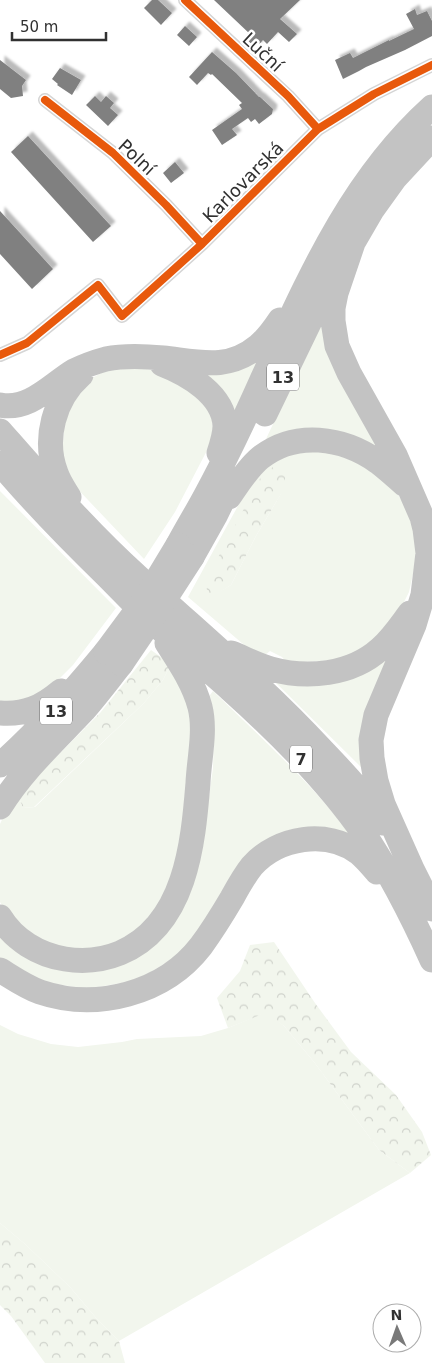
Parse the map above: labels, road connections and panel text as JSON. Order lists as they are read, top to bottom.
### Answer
{
  "streets": {
    "highway": ["13", "7"],
    "street": ["Luční", "Polní", "Karlovarská"]
  },
  "crossings": [
    ["Luční", "Karlovarská"],
    ["Polní", "Karlovarská"]
  ],
  "scale_bar": "50 m",
  "north": "top"
}
